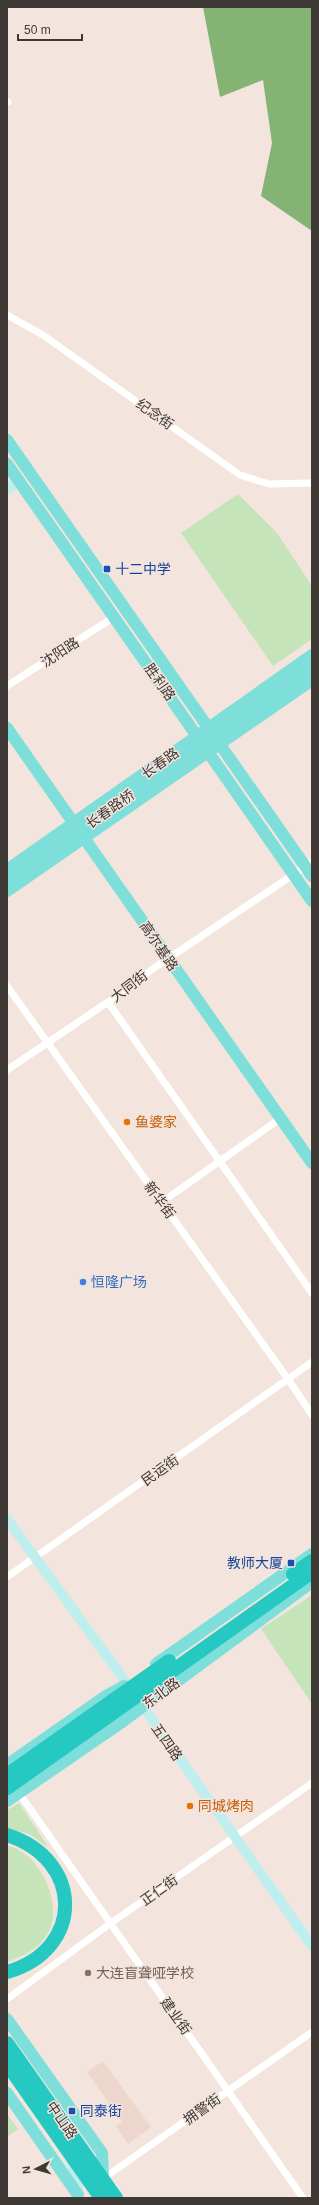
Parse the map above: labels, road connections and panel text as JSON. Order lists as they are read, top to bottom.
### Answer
{
  "streets": {
    "highway": ["东北路", "中山路"],
    "main road": [
      "胜利路",
      "长春路",
      "长春路桥",
      "高尔基路",
      "五四路"
    ],
    "street": [
      "纪念街",
      "沈阳路",
      "大同街",
      "新华街",
      "民运街",
      "正仁街",
      "建业街",
      "拥警街"
    ]
  },
  "crossings": [
    ["沈阳路", "胜利路"],
    ["胜利路", "长春路"],
    ["胜利路", "大同街"],
    ["长春路", "高尔基路"],
    ["高尔基路", "大同街"],
    ["大同街", "新华街"],
    ["新华街", "民运街"],
    ["民运街", "五四路"],
    ["东北路", "五四路"],
    ["东北路", "建业街"],
    ["五四路", "正仁街"],
    ["正仁街", "建业街"],
    ["建业街", "拥警街"],
    ["拥警街", "中山路"]
  ],
  "places": {
    "transit": ["十二中学", "教师大厦", "同泰街"],
    "other": [
      "鱼婆家",
      "恒隆广场",
      "同城烤肉",
      "大连盲聋哑学校"
    ]
  },
  "scale_bar": "50 m",
  "north": "left"
}
